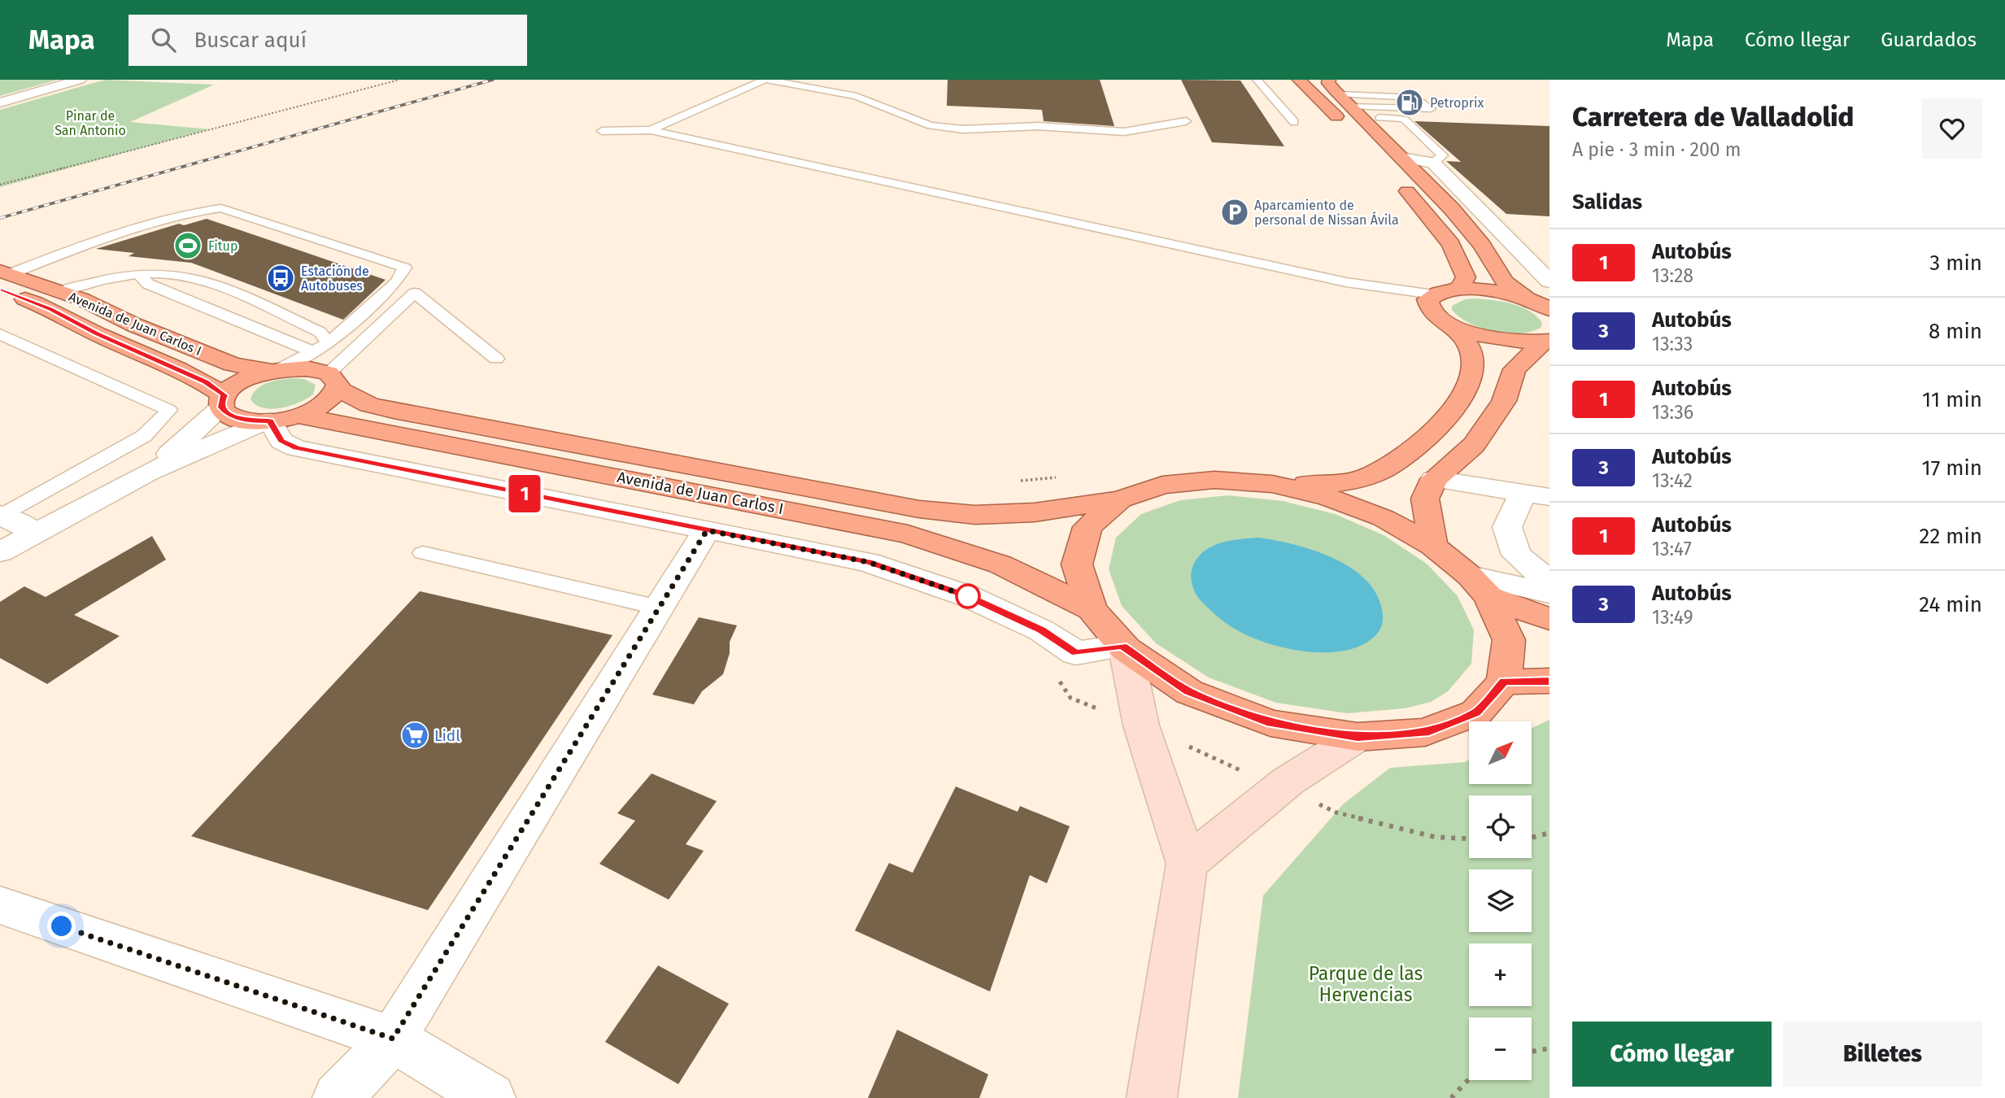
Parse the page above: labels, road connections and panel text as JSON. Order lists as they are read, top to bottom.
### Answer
{
  "streets": {
    "highway": ["Avenida de Juan Carlos I"]
  },
  "parks": ["Pinar de San Antonio", "Parque de las Hervencias"],
  "places": {
    "fuel station": ["Petroprix"],
    "parking": ["Aparcamiento de personal de Nissan Ávila"],
    "sports": ["Fitup"],
    "bus stop": ["Estación de Autobuses"],
    "supermarket": ["Lidl"]
  },
  "lines": ["bus line 1"],
  "north": "top right",
  "page": {
    "header": "Mapa",
    "search": "Buscar aquí",
    "nav": ["Mapa", "Cómo llegar", "Guardados"],
    "on_map": "1",
    "heading": [
      ["Carretera de Valladolid", "A pie · 3 min · 200 m"],
      "Salidas"
    ],
    "list": [
      {
        "mark": "1",
        "name": "Autobús",
        "note": "13:28",
        "value": "3 min"
      },
      {
        "mark": "3",
        "name": "Autobús",
        "note": "13:33",
        "value": "8 min"
      },
      {
        "mark": "1",
        "name": "Autobús",
        "note": "13:36",
        "value": "11 min"
      },
      {
        "mark": "3",
        "name": "Autobús",
        "note": "13:42",
        "value": "17 min"
      },
      {
        "mark": "1",
        "name": "Autobús",
        "note": "13:47",
        "value": "22 min"
      },
      {
        "mark": "3",
        "name": "Autobús",
        "note": "13:49",
        "value": "24 min"
      }
    ],
    "map_buttons": ["+", "−"],
    "buttons": ["Cómo llegar", "Billetes"]
  }
}
